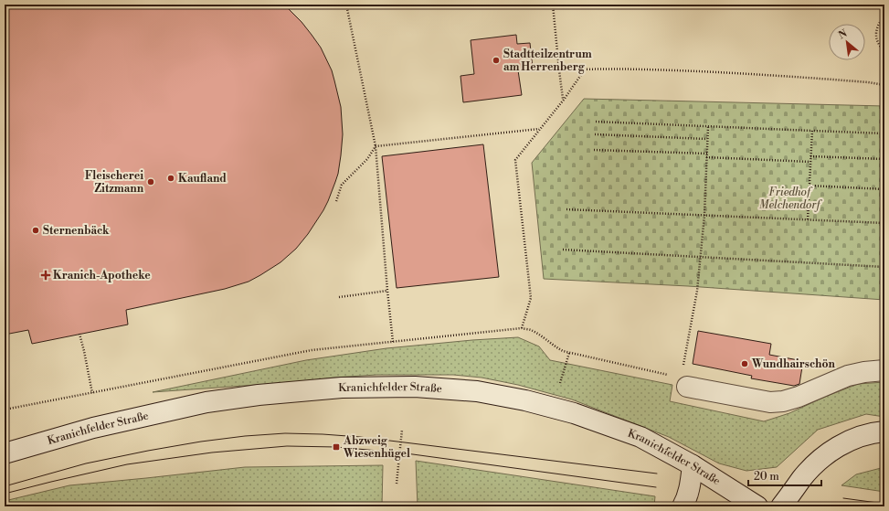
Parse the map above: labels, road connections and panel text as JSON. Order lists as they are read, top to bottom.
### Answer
{
  "streets": {
    "main road": ["Kranichfelder Straße"]
  },
  "parks": ["Friedhof Melchendorf"],
  "places": {
    "other": [
      "Stadtteilzentrum am Herrenberg",
      "Kaufland",
      "Fleischerei Zitzmann",
      "Sternenbäck",
      "Wundhairschön"
    ],
    "health": ["Kranich-Apotheke"],
    "transit": ["Abzweig Wiesenhügel"]
  },
  "scale_bar": "20 m",
  "north": "top left"
}
